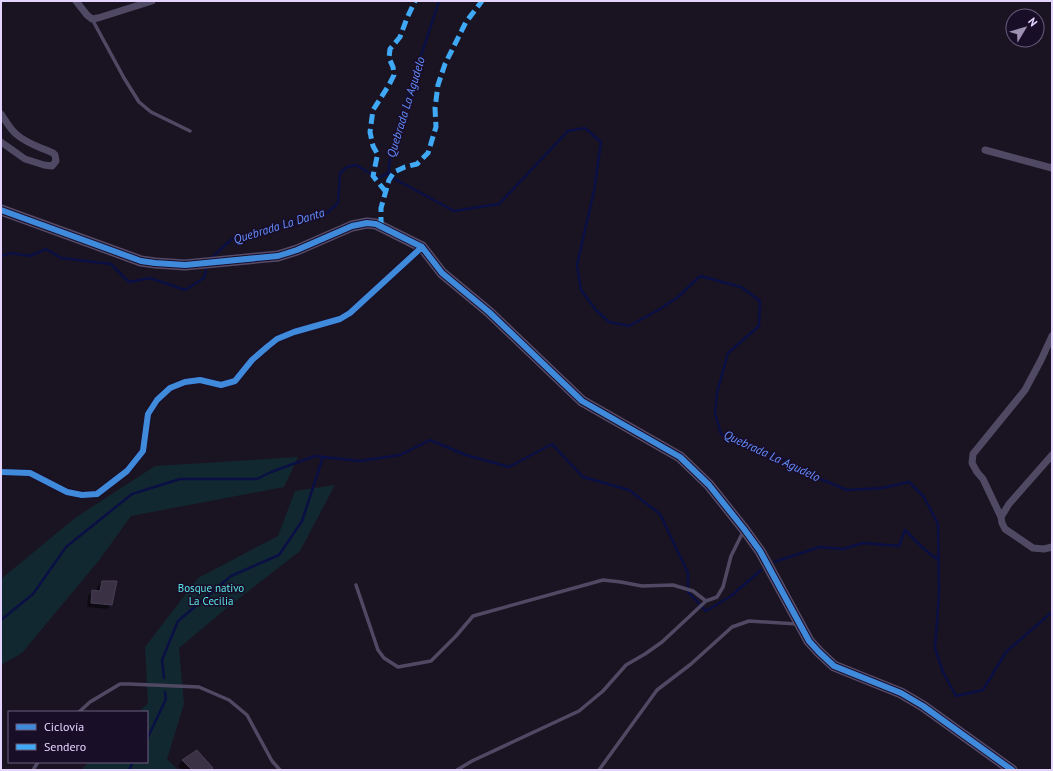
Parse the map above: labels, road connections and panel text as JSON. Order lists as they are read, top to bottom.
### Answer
{
  "water": ["Quebrada La Agudelo", "Quebrada La Danta"],
  "parks": ["Bosque nativo La Cecilia"],
  "legend": ["Ciclovía", "Sendero"],
  "north": "top right"
}
